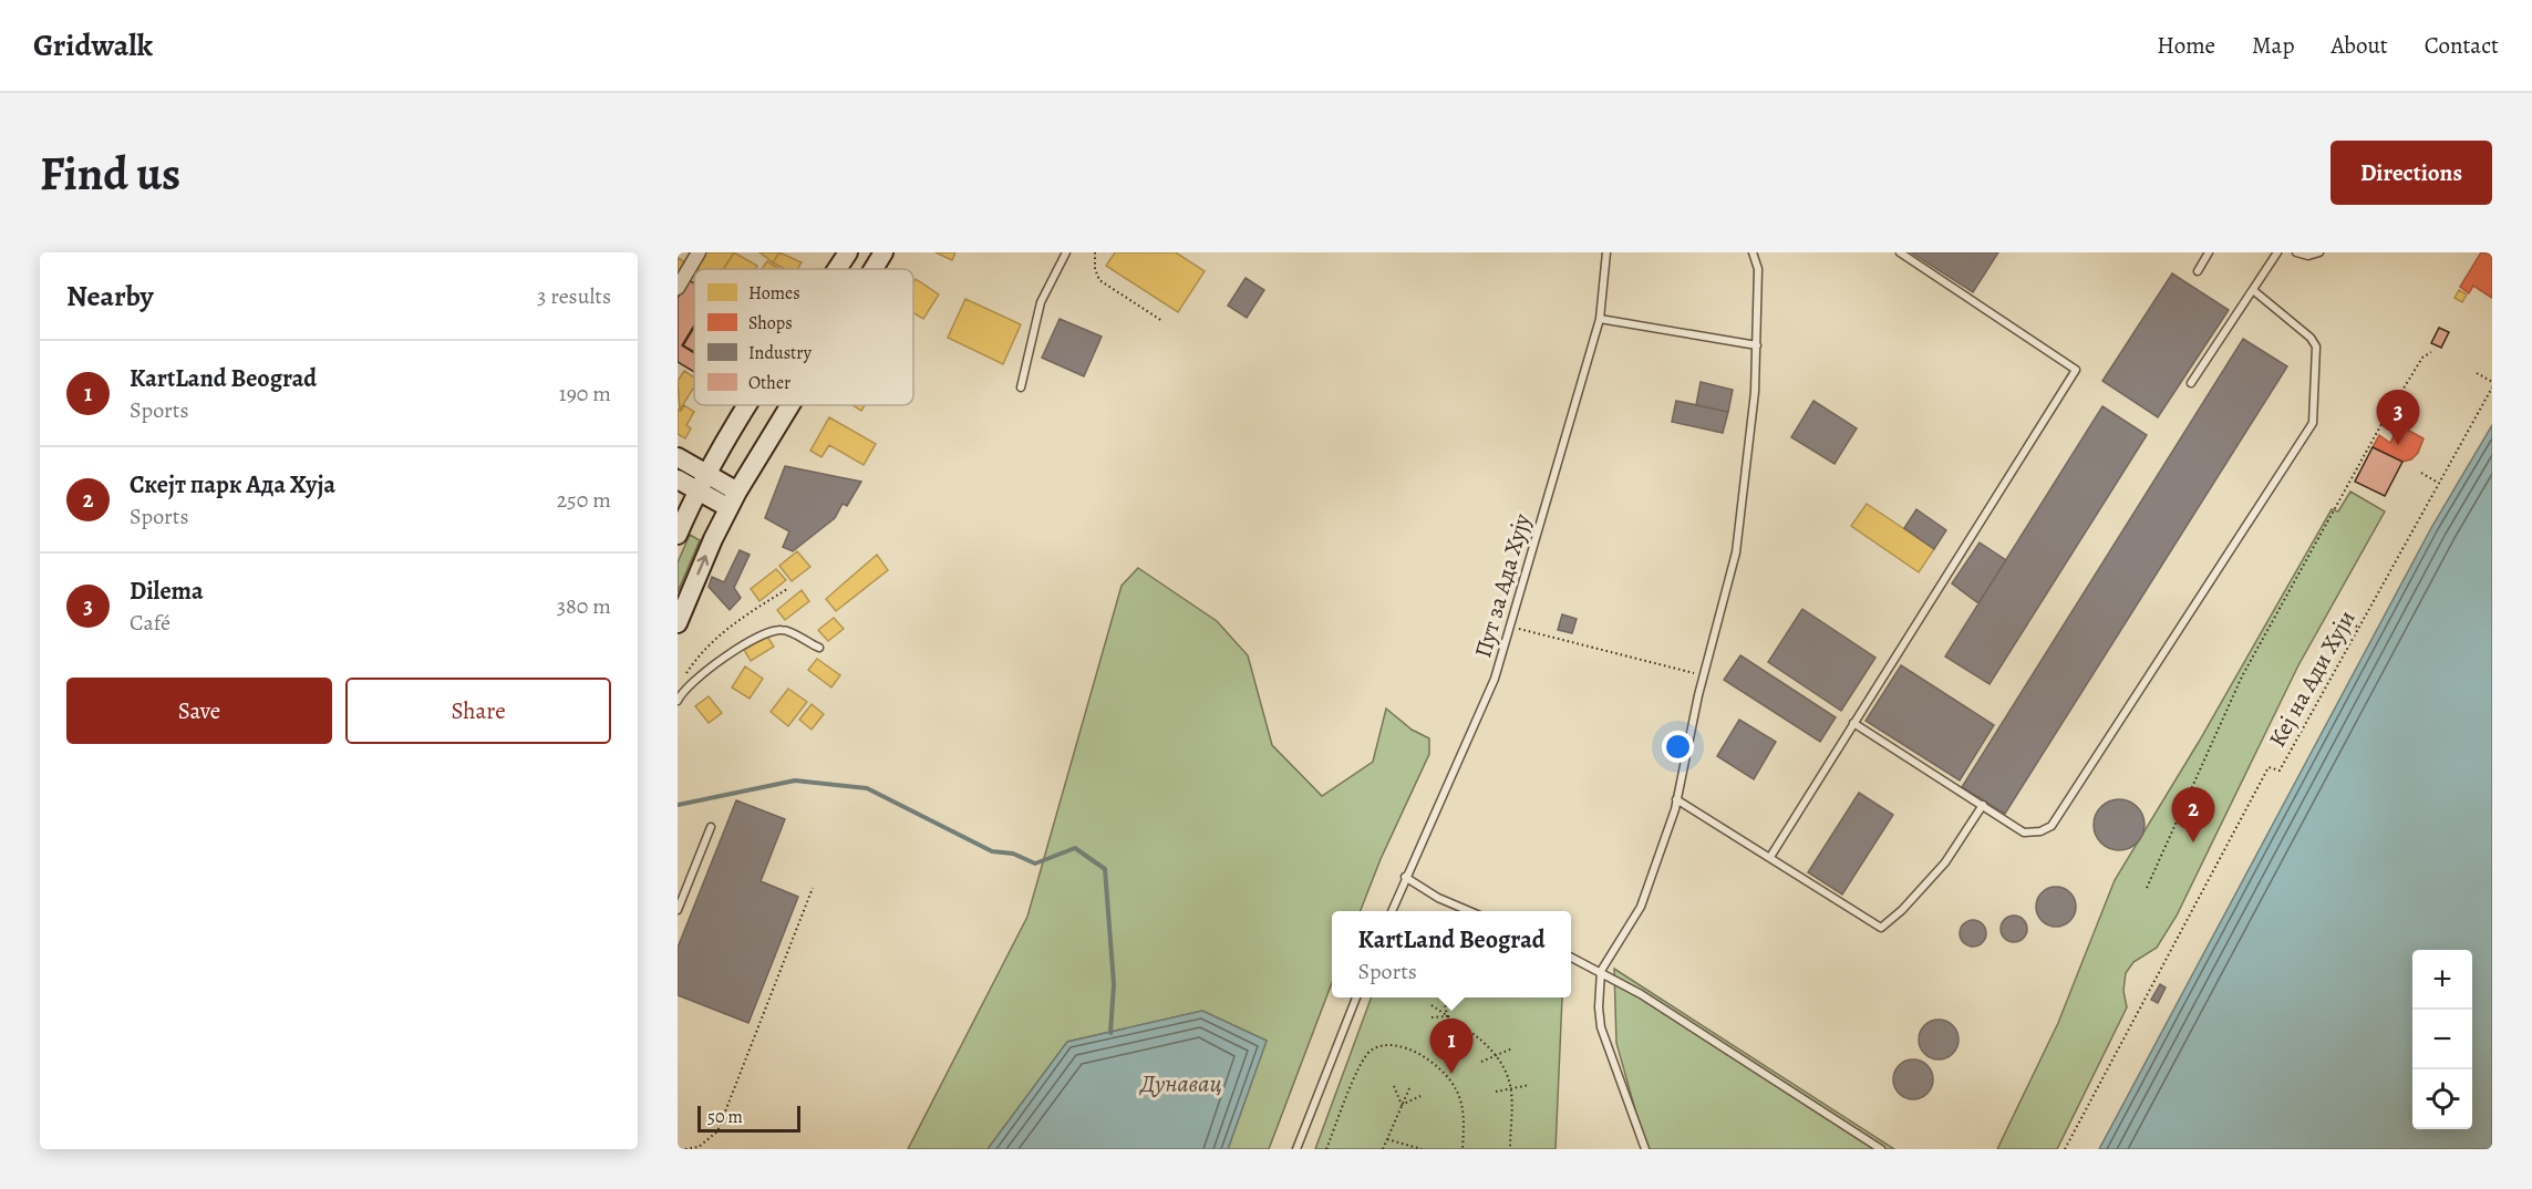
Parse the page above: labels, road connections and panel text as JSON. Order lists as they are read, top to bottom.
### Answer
{
  "streets": {
    "lane": ["Пут за Ада Хују"],
    "path": ["Кеј на Ади Хуји"]
  },
  "water": ["Дунавац"],
  "legend": [
    "Homes",
    "Shops",
    "Industry",
    "Other"
  ],
  "scale_bar": "50 m",
  "page": {
    "header": "Gridwalk",
    "nav": [
      "Home",
      "Map",
      "About",
      "Contact"
    ],
    "buttons": [
      "Directions",
      ["Save", "Share"]
    ],
    "title": "Find us",
    "heading": ["Nearby", "3 results"],
    "list": [
      {
        "mark": "1",
        "name": "KartLand Beograd",
        "note": "Sports",
        "value": "190 m"
      },
      {
        "mark": "2",
        "name": "Скејт парк Ада Хуја",
        "note": "Sports",
        "value": "250 m"
      },
      {
        "mark": "3",
        "name": "Dilema",
        "note": "Café",
        "value": "380 m"
      }
    ],
    "pins": ["3", "2", "1"],
    "popup": ["KartLand Beograd", "Sports"],
    "map_buttons": ["+", "−"],
    "scale": "50 m"
  }
}
